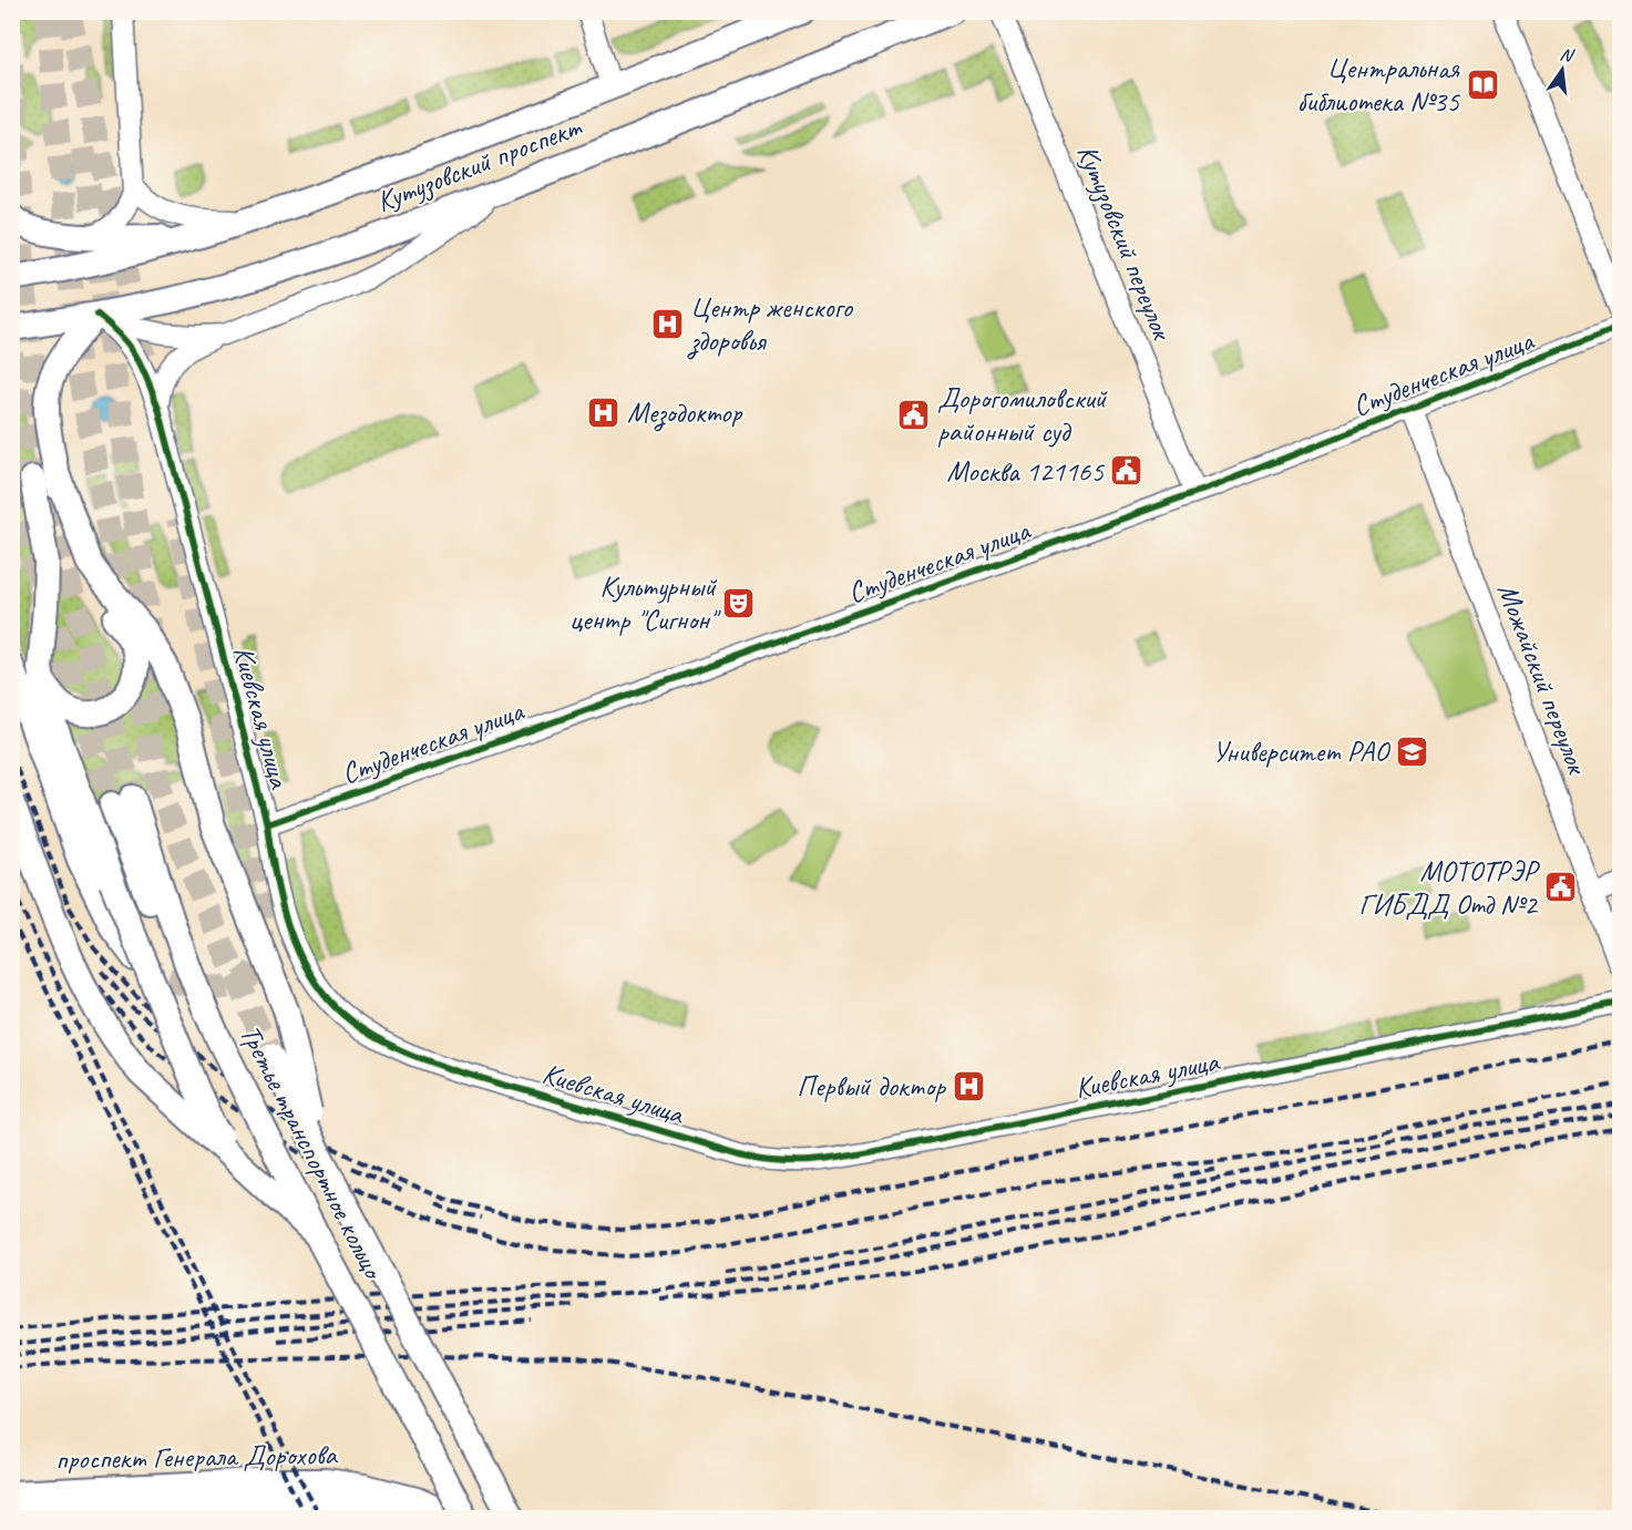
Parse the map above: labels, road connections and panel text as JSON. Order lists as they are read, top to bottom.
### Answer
{
  "streets": {
    "main road": ["Кутузовский проспект", "Третье транспортное кольцо", "проспект Генерала Дорохова"],
    "street": [
      "Кутузовский переулок",
      "Студенческая улица",
      "Можайский переулок",
      "Киевская улица"
    ]
  },
  "crossings": [
    ["Кутузовский проспект", "Киевская улица"],
    ["Кутузовский переулок", "Студенческая улица"],
    ["Студенческая улица", "Можайский переулок"],
    ["Студенческая улица", "Киевская улица"]
  ],
  "places": {
    "library": ["Центральная библиотека №35"],
    "hospital": ["Центр женского здоровья", "Мезодоктор", "Первый доктор"],
    "public building": ["Дорогомиловский районный суд", "Москва 121165", "МОТОТРЭР ГИБДД Отд №2"],
    "theatre": ["Культурный центр \"Сигнон\""],
    "school or university": ["Университет РАО"]
  },
  "north": "top"
}
